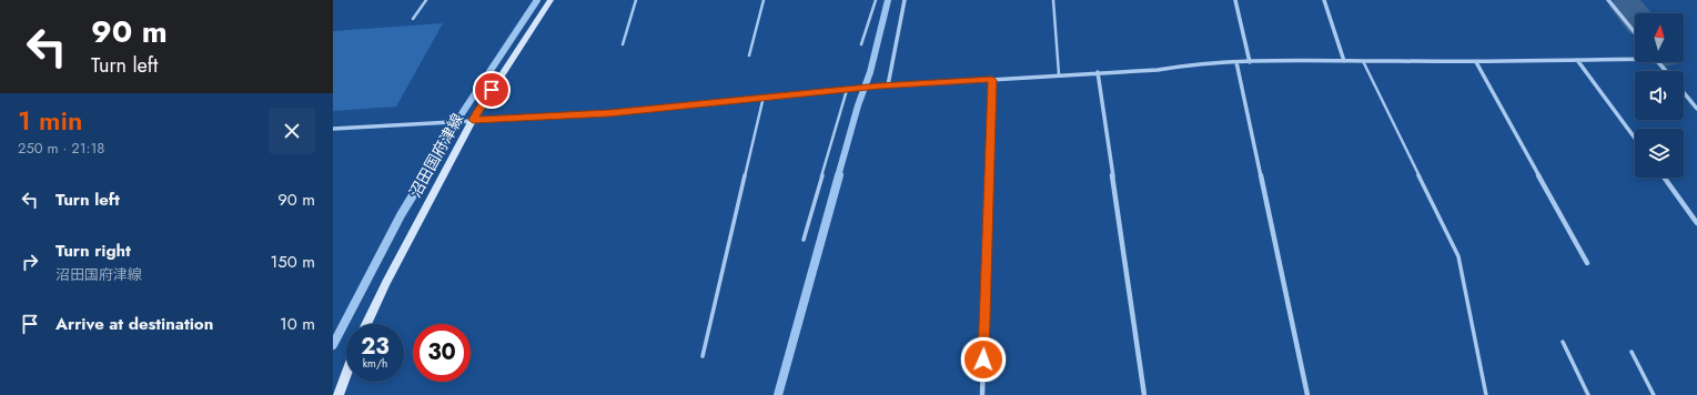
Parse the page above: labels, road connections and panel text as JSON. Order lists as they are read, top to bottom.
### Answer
{
  "streets": {
    "main road": ["沼田国府津線"]
  },
  "north": "top",
  "page": {
    "turn": ["90 m", "Turn left"],
    "heading": ["1 min", "250 m · 21:18"],
    "list": [
      {
        "name": "Turn left",
        "value": "90 m"
      },
      {
        "name": "Turn right",
        "note": "沼田国府津線",
        "value": "150 m"
      },
      {
        "name": "Arrive at destination",
        "value": "10 m"
      }
    ],
    "speed": "23 km/h",
    "limit": "30"
  }
}
